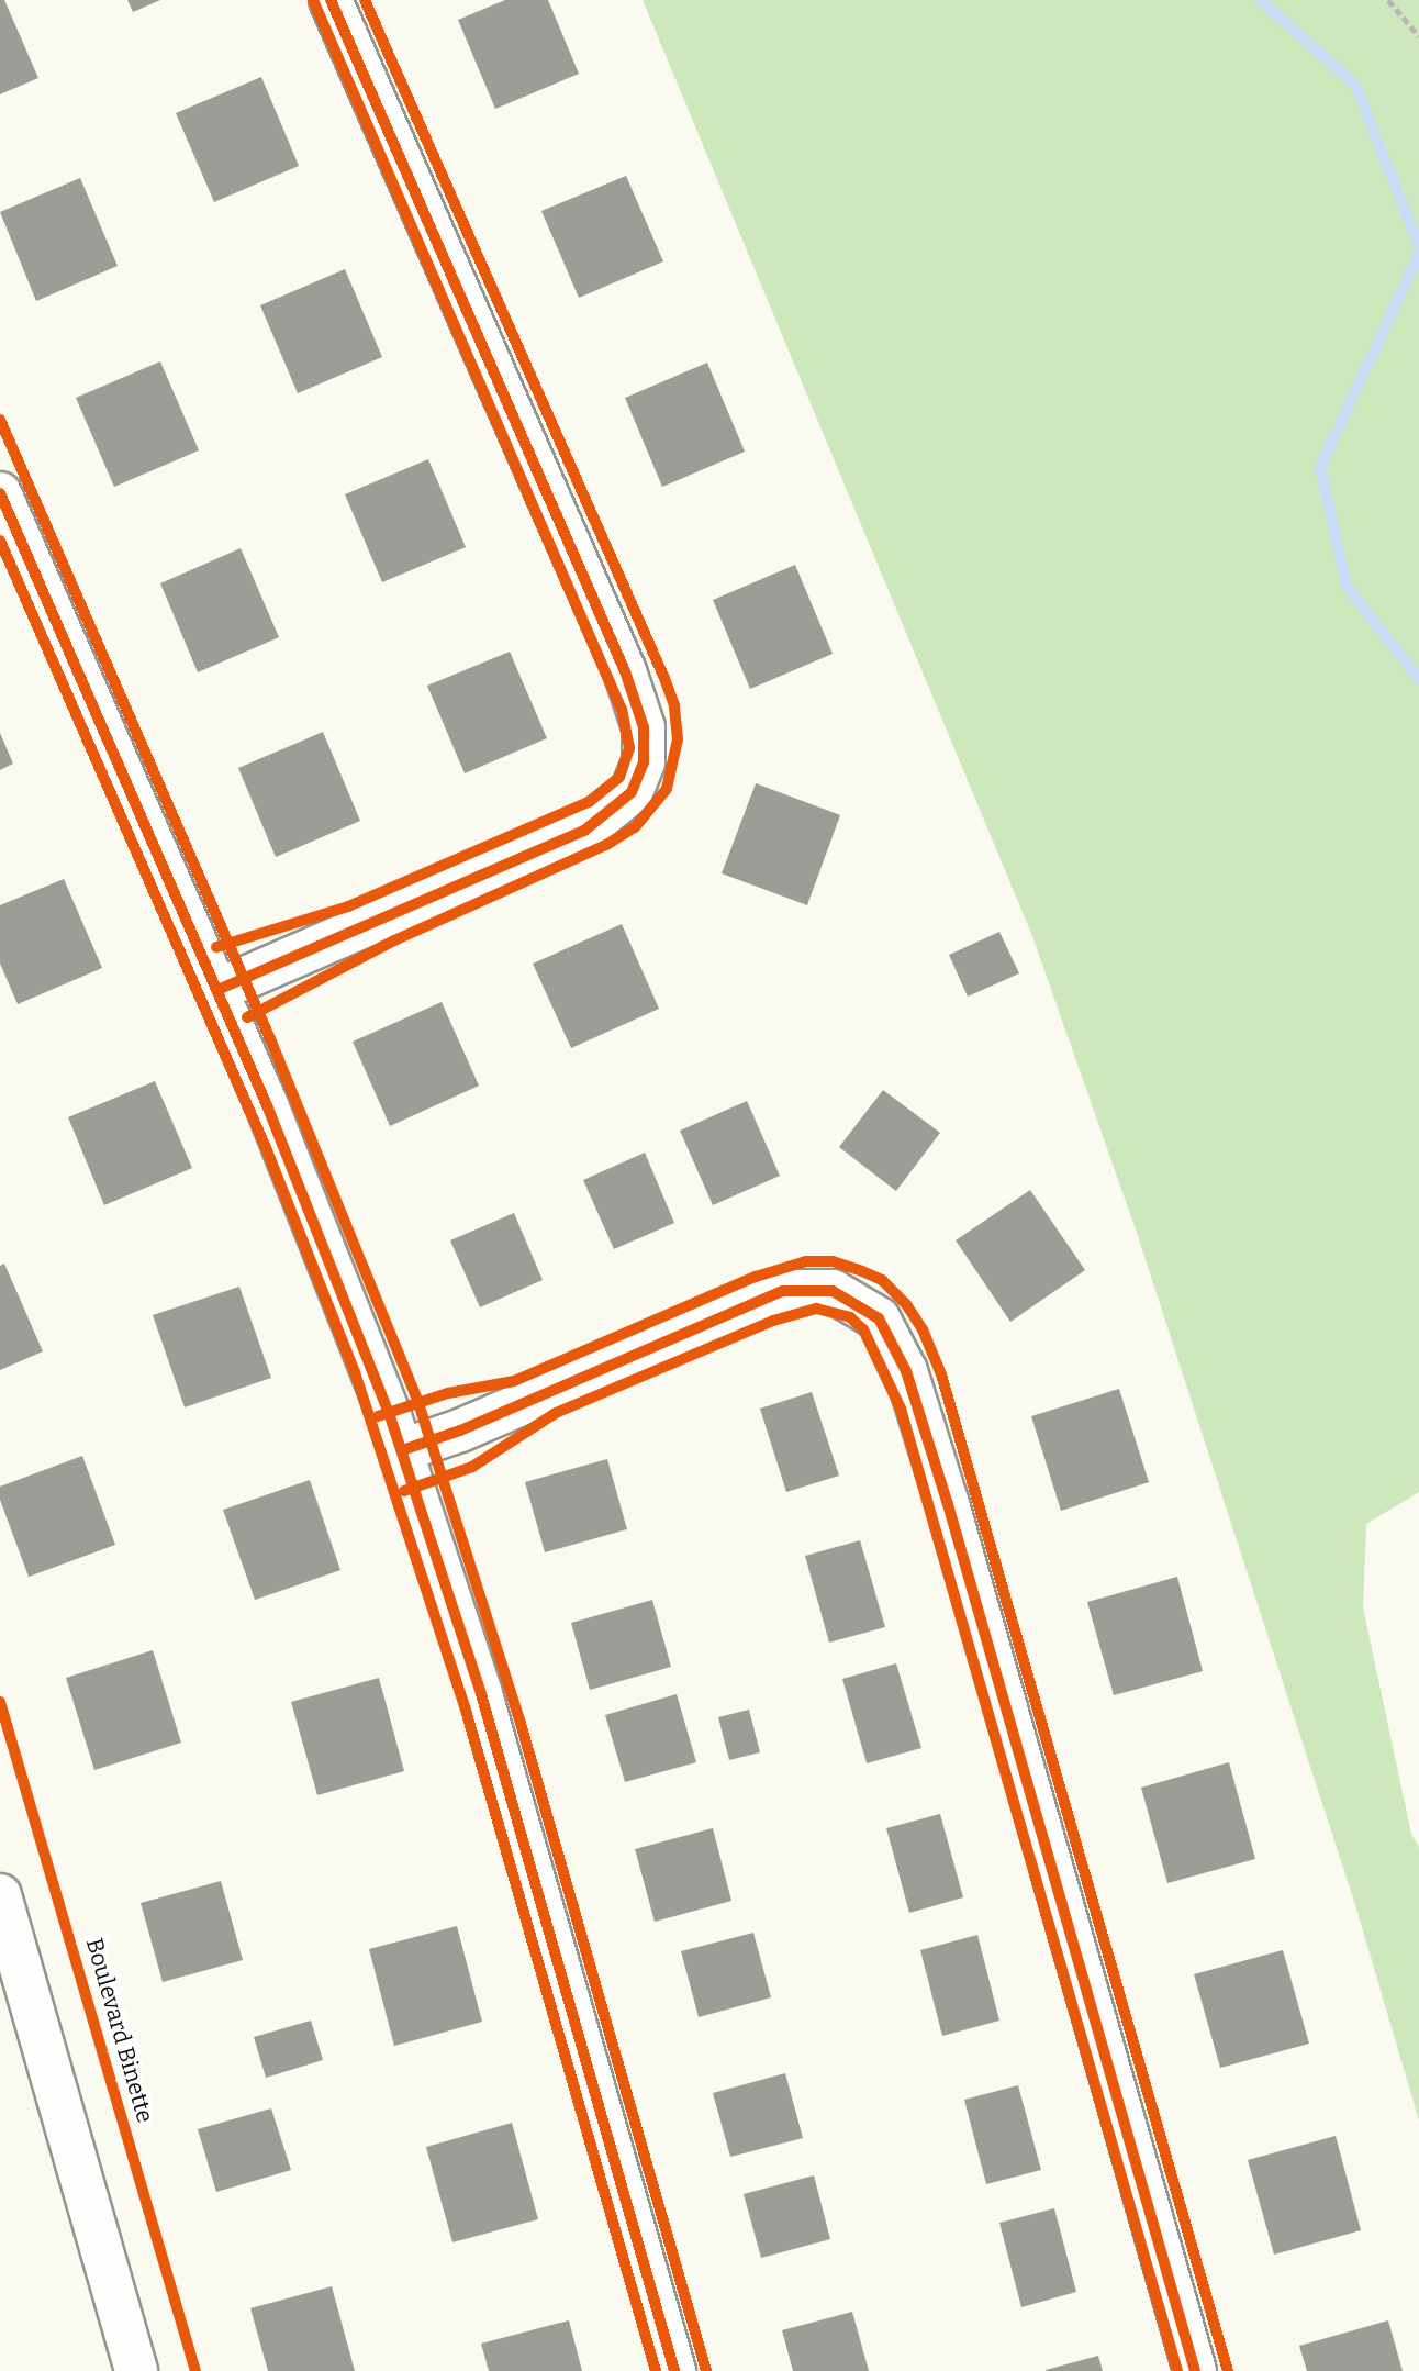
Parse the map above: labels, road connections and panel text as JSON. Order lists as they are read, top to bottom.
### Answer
{
  "streets": {
    "cycle path": ["Boulevard Binette"]
  }
}
